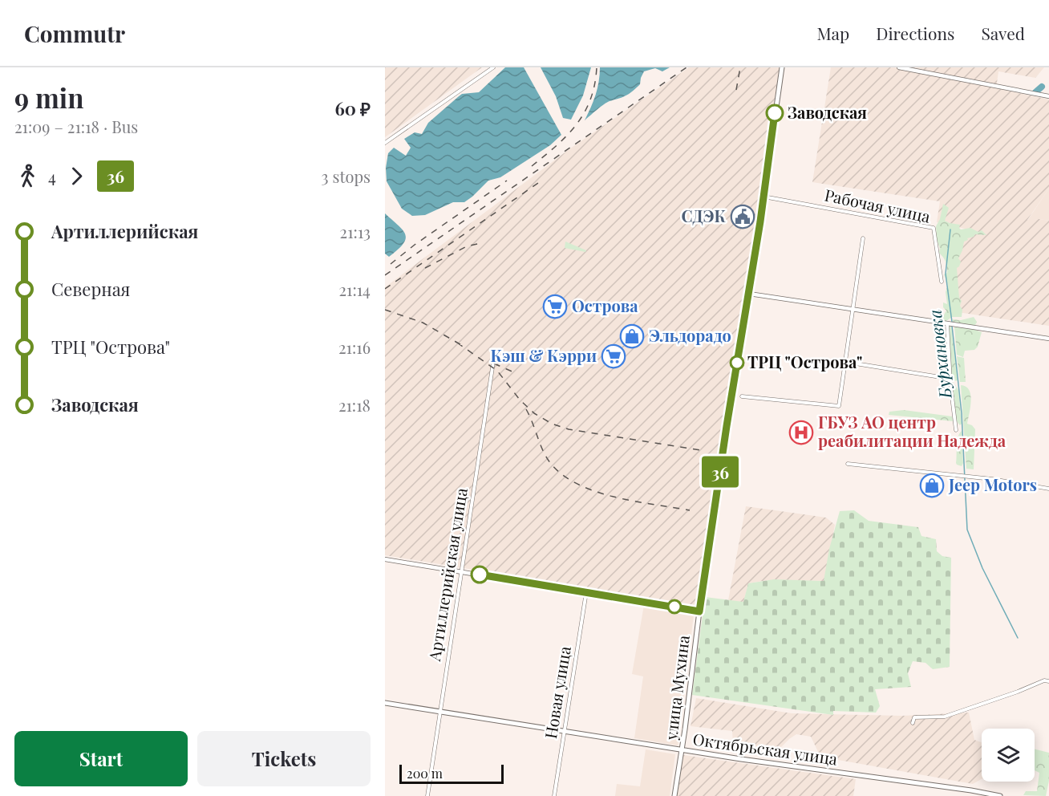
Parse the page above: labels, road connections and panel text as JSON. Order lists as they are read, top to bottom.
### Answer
{
  "streets": {
    "main road": ["улица Мухина", "Октябрьская улица"],
    "street": ["Рабочая улица", "Артиллерийская улица", "Новая улица"]
  },
  "crossings": [
    ["Рабочая улица", "улица Мухина"],
    ["Артиллерийская улица", "Октябрьская улица"],
    ["улица Мухина", "Октябрьская улица"],
    ["Новая улица", "Октябрьская улица"]
  ],
  "water": ["Бурхановка"],
  "places": {
    "other": ["Заводская", "ТРЦ \"Острова\""],
    "public building": ["СДЭК"],
    "supermarket": ["Острова", "Кэш & Кэрри"],
    "shop": ["Эльдорадо", "Jeep Motors"],
    "hospital": ["ГБУЗ АО центр реабилитации Надежда"]
  },
  "lines": ["bus line 36"],
  "scale_bar": "200 m",
  "page": {
    "header": "Commutr",
    "nav": ["Map", "Directions", "Saved"],
    "heading": ["9 min", "21:09 – 21:18 · Bus", "60 ₽"],
    "on_map": "36",
    "legs": ["4", "36", "3 stops"],
    "list": [
      {
        "name": "Артиллерийская",
        "value": "21:13"
      },
      {
        "name": "Северная",
        "value": "21:14"
      },
      {
        "name": "ТРЦ \"Острова\"",
        "value": "21:16"
      },
      {
        "name": "Заводская",
        "value": "21:18"
      }
    ],
    "buttons": ["Start", "Tickets"],
    "scale": "200 m"
  }
}
